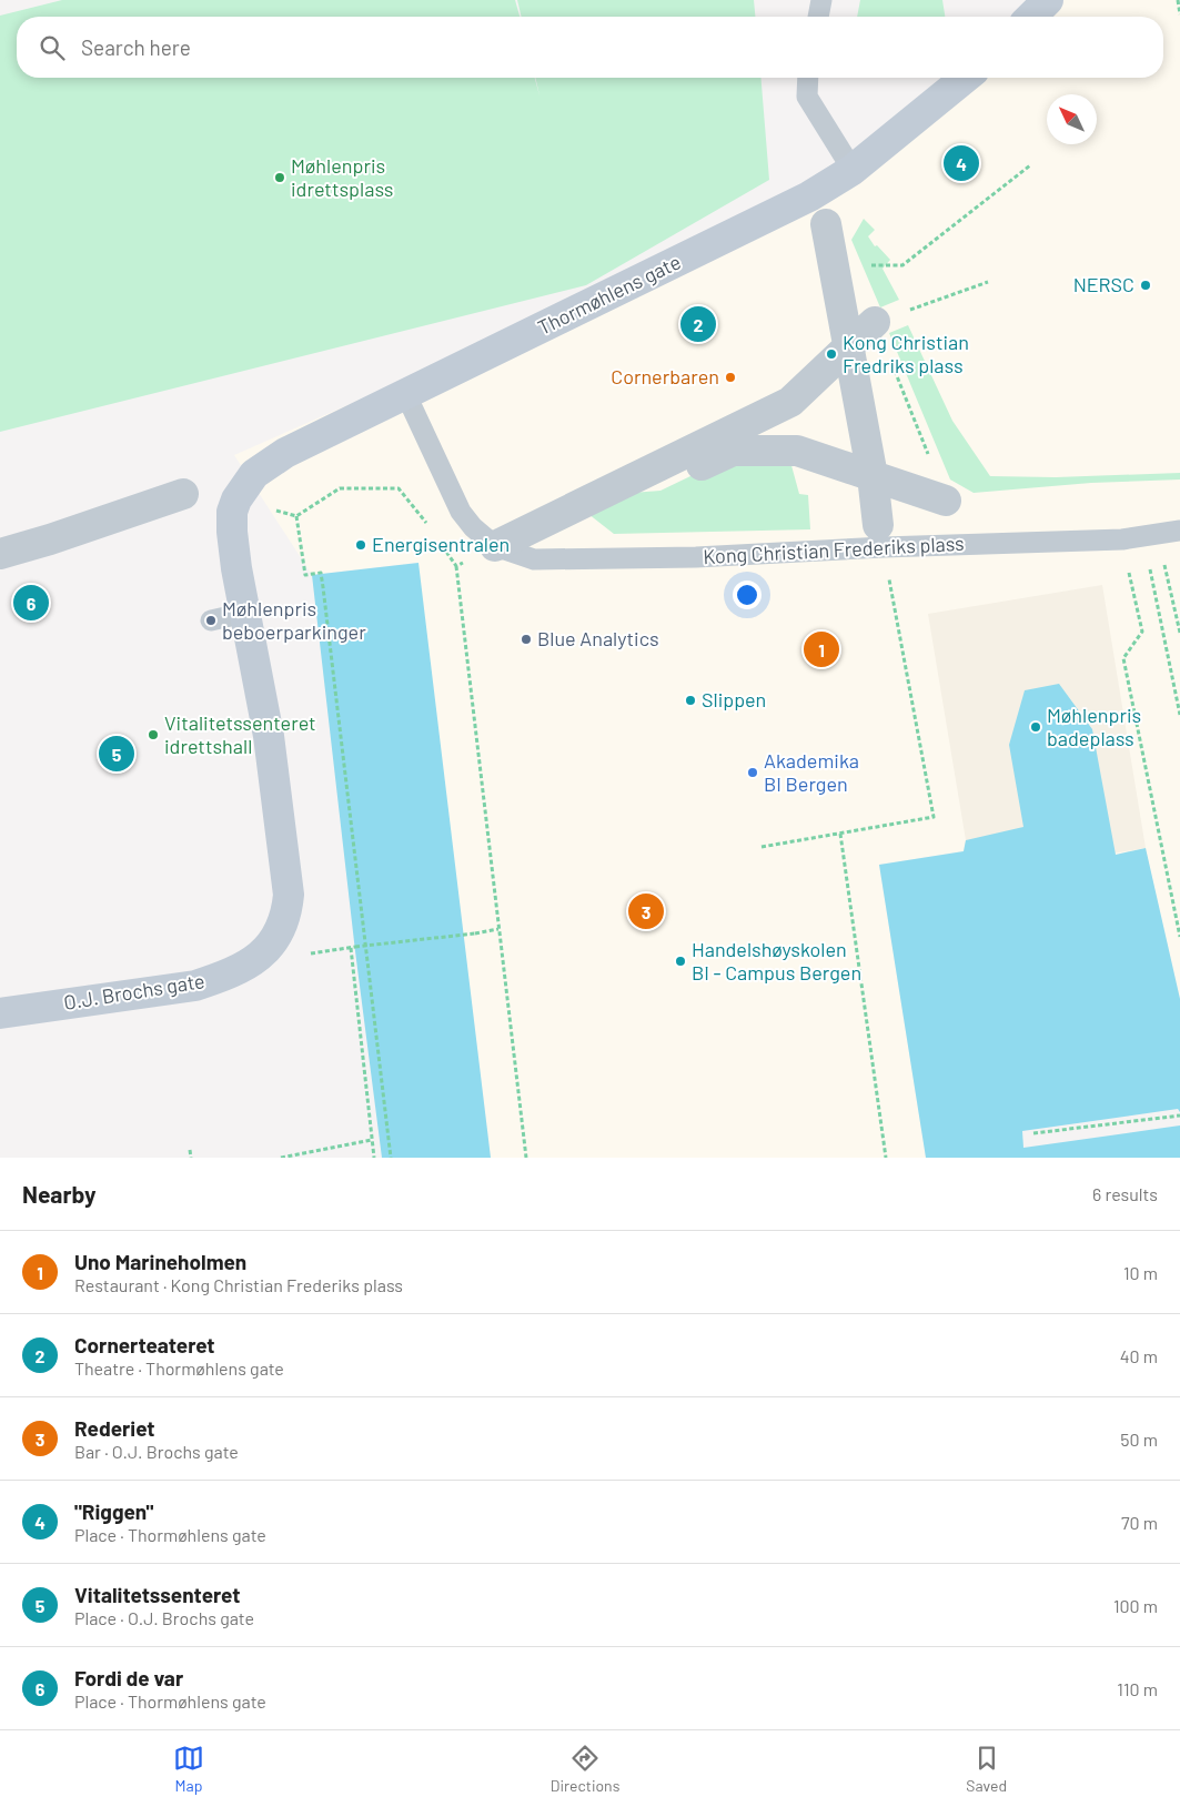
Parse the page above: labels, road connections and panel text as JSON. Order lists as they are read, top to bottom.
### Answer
{
  "streets": {
    "main road": ["Thormøhlens gate", "O.J. Brochs gate"],
    "street": ["Kong Christian Frederiks plass"]
  },
  "crossings": [
    ["Thormøhlens gate", "Kong Christian Frederiks plass"],
    ["Thormøhlens gate", "O.J. Brochs gate"]
  ],
  "places": [
    "Møhlenpris idrettsplass",
    "NERSC",
    "Kong Christian Fredriks plass",
    "Cornerbaren",
    "Energisentralen",
    "Møhlenpris beboerparkinger",
    "Blue Analytics",
    "Slippen",
    "Møhlenpris badeplass",
    "Vitalitetssenteret idrettshall",
    "Akademika BI Bergen",
    "Handelshøyskolen BI - Campus Bergen"
  ],
  "north": "top left",
  "page": {
    "search": "Search here",
    "pins": [
      "4",
      "2",
      "6",
      "1",
      "5",
      "3"
    ],
    "heading": ["Nearby", "6 results"],
    "list": [
      {
        "mark": "1",
        "name": "Uno Marineholmen",
        "note": "Restaurant · Kong Christian Frederiks plass",
        "value": "10 m"
      },
      {
        "mark": "2",
        "name": "Cornerteateret",
        "note": "Theatre · Thormøhlens gate",
        "value": "40 m"
      },
      {
        "mark": "3",
        "name": "Rederiet",
        "note": "Bar · O.J. Brochs gate",
        "value": "50 m"
      },
      {
        "mark": "4",
        "name": "\"Riggen\"",
        "note": "Place · Thormøhlens gate",
        "value": "70 m"
      },
      {
        "mark": "5",
        "name": "Vitalitetssenteret",
        "note": "Place · O.J. Brochs gate",
        "value": "100 m"
      },
      {
        "mark": "6",
        "name": "Fordi de var",
        "note": "Place · Thormøhlens gate",
        "value": "110 m"
      }
    ],
    "nav": ["Map", "Directions", "Saved"]
  }
}
